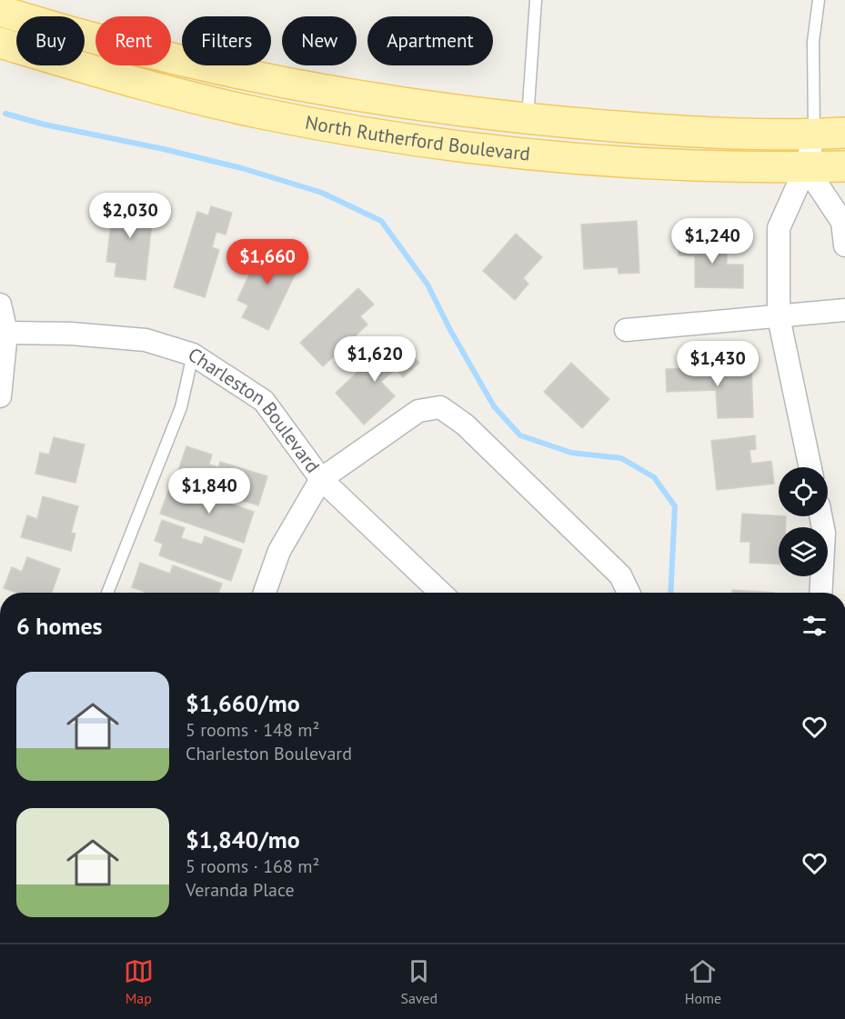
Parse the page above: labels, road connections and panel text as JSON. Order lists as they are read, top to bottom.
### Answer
{
  "streets": {
    "main road": ["North Rutherford Boulevard"],
    "street": ["Charleston Boulevard"]
  },
  "page": {
    "chip": [
      "Buy",
      "Rent",
      "Filters",
      "New",
      "Apartment"
    ],
    "price": [
      "$2,030",
      "$1,240",
      "$1,660",
      "$1,620",
      "$1,430",
      "$1,840"
    ],
    "heading": "6 homes",
    "list": [
      {
        "name": "$1,660/mo",
        "note": "5 rooms · 148 m² · Charleston Boulevard"
      },
      {
        "name": "$1,840/mo",
        "note": "5 rooms · 168 m² · Veranda Place"
      }
    ],
    "tabs": ["Map", "Saved", "Home"]
  }
}
